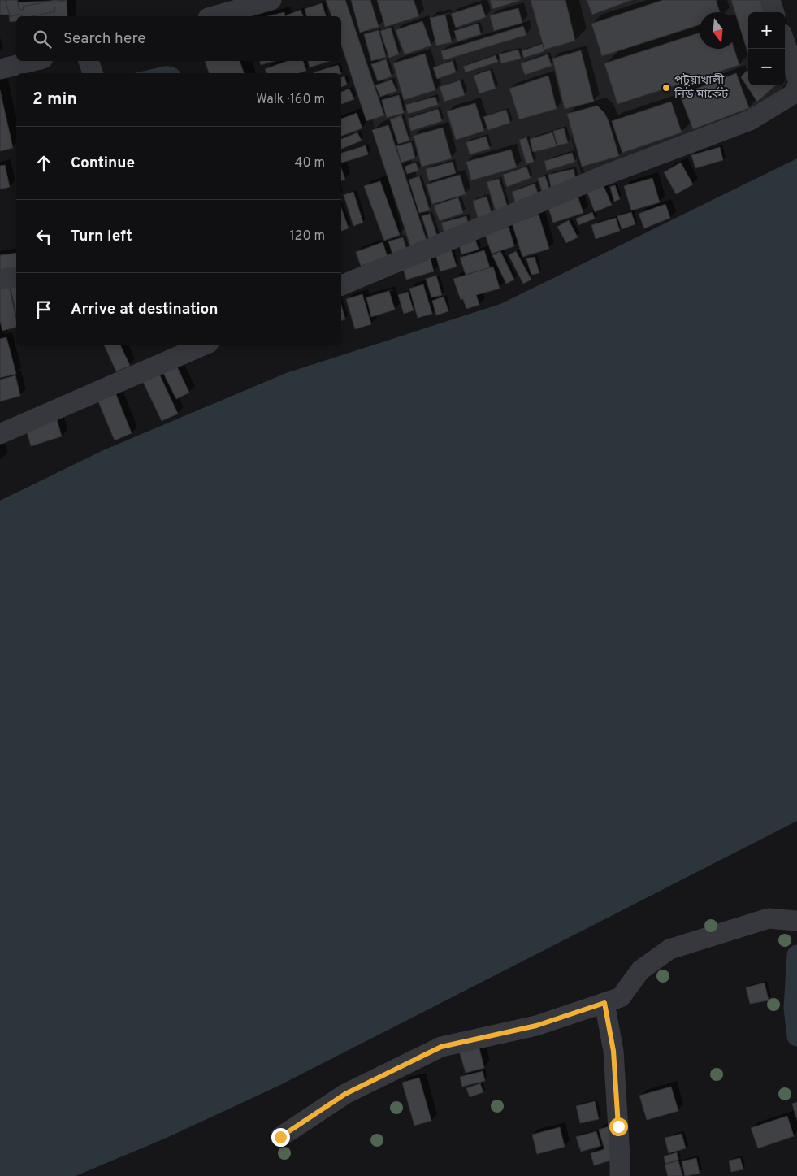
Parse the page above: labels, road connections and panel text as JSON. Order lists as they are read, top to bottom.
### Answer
{
  "places": ["পটুয়াখালী নিউ মার্কেট"],
  "north": "bottom",
  "page": {
    "map_buttons": ["+", "−"],
    "search": "Search here",
    "heading": ["2 min", "Walk · 160 m"],
    "list": [
      ["Continue", "40 m"],
      ["Turn left", "120 m"],
      "Arrive at destination"
    ]
  }
}
